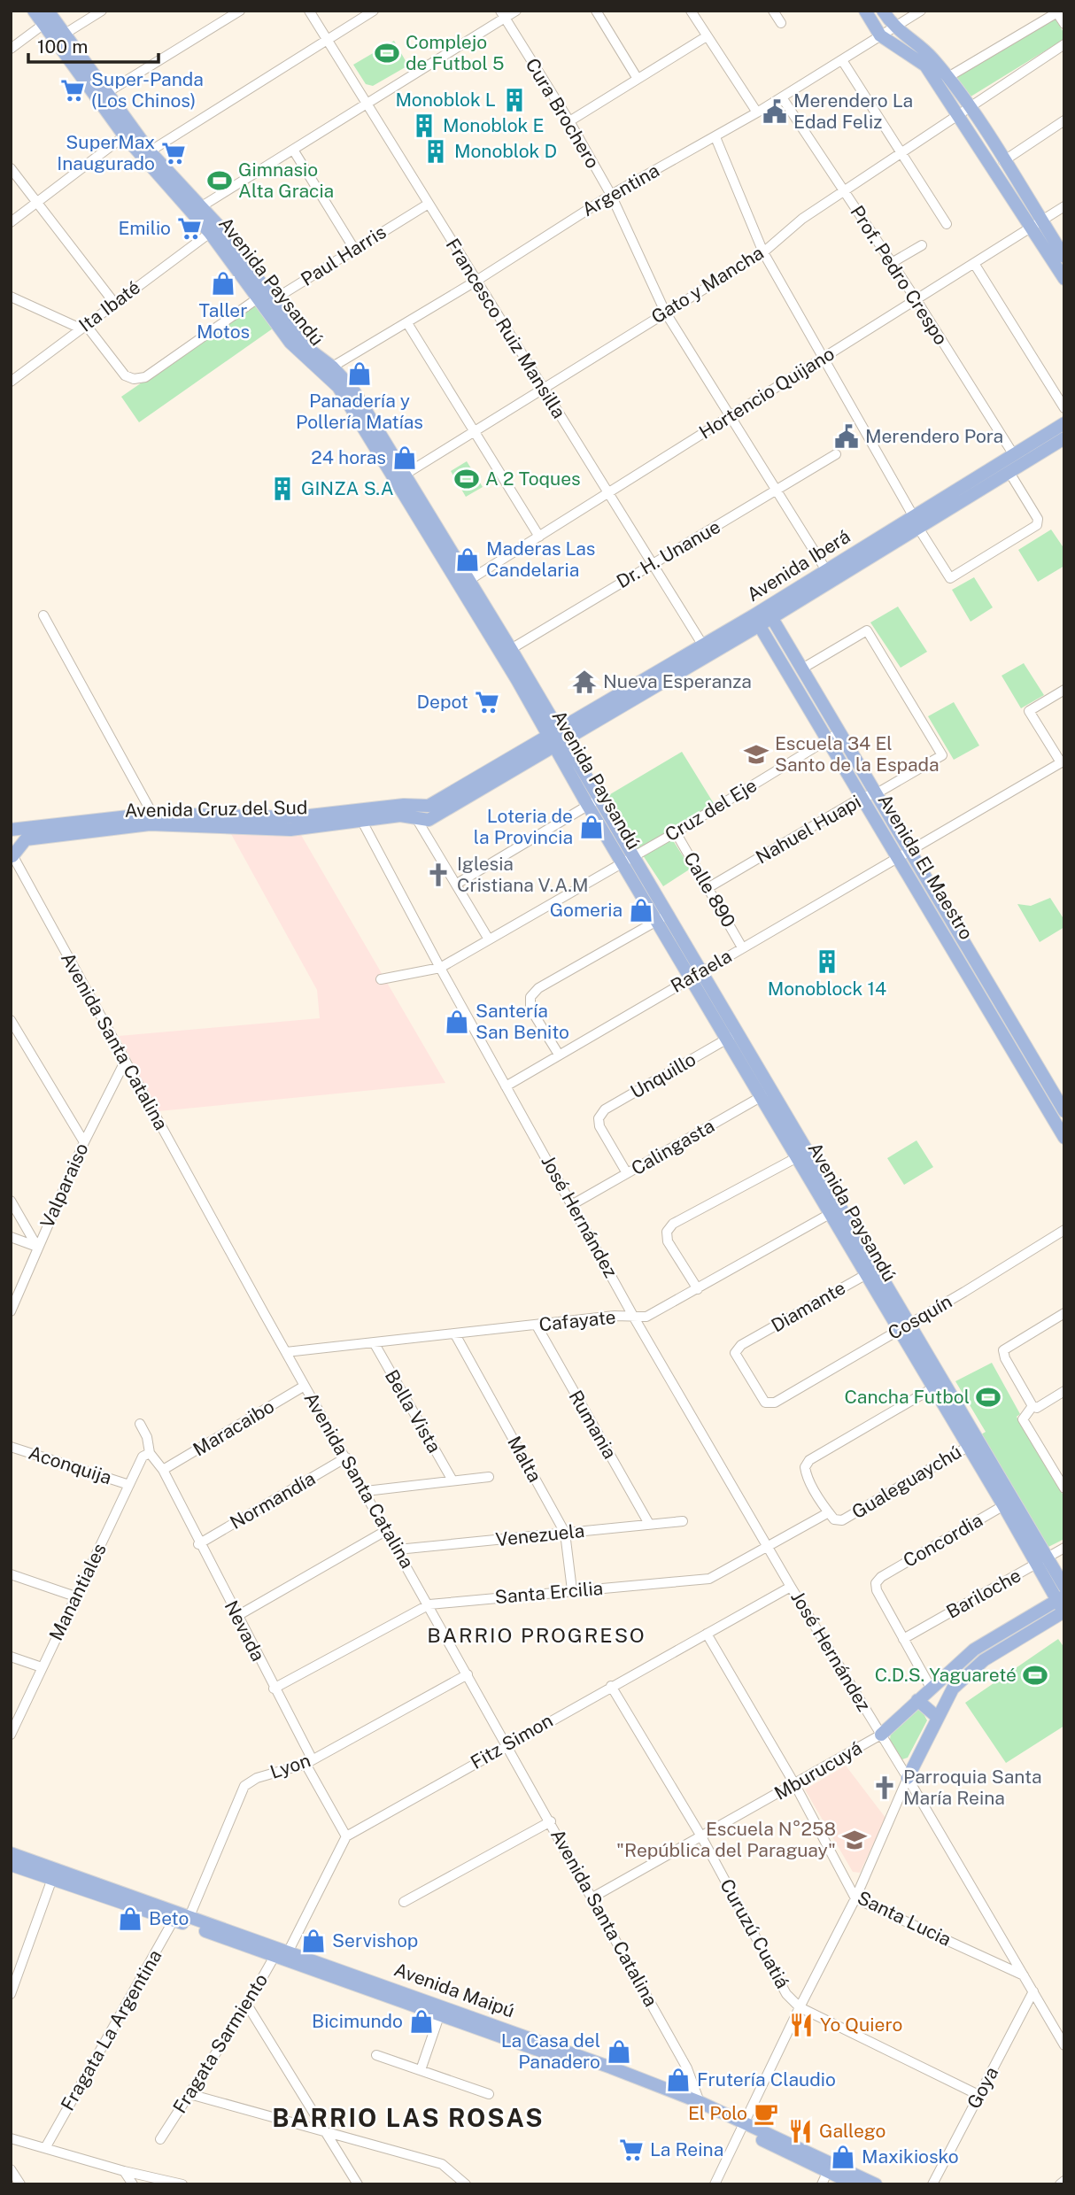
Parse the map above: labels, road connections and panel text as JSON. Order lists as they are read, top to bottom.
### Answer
{
  "streets": {
    "main road": [
      "Avenida Paysandú",
      "Avenida Iberá",
      "Avenida Cruz del Sud",
      "Avenida El Maestro",
      "Avenida Maipú"
    ],
    "street": [
      "Cura Brochero",
      "Argentina",
      "Paul Harris",
      "Prof. Pedro Crespo",
      "Gato y Mancha",
      "Ita Ibaté",
      "Francesco Ruiz Mansilla",
      "Hortencio Quijano",
      "Dr. H. Unanue",
      "Cruz del Eje",
      "Nahuel Huapi",
      "Calle 890",
      "Rafaela",
      "Avenida Santa Catalina",
      "Unquillo",
      "Calingasta",
      "Valparaiso",
      "José Hernández",
      "Diamante",
      "Cosquín",
      "Cafayate",
      "Bella Vista",
      "Rumania",
      "Maracaibo",
      "Malta",
      "Aconquija",
      "Gualeguaychú",
      "Normandía",
      "Venezuela",
      "Concordia",
      "Manantiales",
      "Santa Ercilia",
      "Bariloche",
      "Nevada",
      "Fitz Simon",
      "Lyon",
      "Mburucuyá",
      "Santa Lucia",
      "Curuzú Cuatiá",
      "Fragata La Argentina",
      "Fragata Sarmiento",
      "Goya"
    ]
  },
  "crossings": [
    ["Cura Brochero", "Argentina"],
    ["Cura Brochero", "Gato y Mancha"],
    ["Cura Brochero", "Hortencio Quijano"],
    ["Cura Brochero", "Dr. H. Unanue"],
    ["Cura Brochero", "Avenida Iberá"],
    ["Argentina", "Prof. Pedro Crespo"],
    ["Argentina", "Avenida Paysandú"],
    ["Argentina", "Francesco Ruiz Mansilla"],
    ["Paul Harris", "Avenida Paysandú"],
    ["Paul Harris", "Francesco Ruiz Mansilla"],
    ["Prof. Pedro Crespo", "Gato y Mancha"],
    ["Prof. Pedro Crespo", "Hortencio Quijano"],
    ["Prof. Pedro Crespo", "Avenida Iberá"],
    ["Avenida Paysandú", "Gato y Mancha"],
    ["Avenida Paysandú", "Ita Ibaté"],
    ["Avenida Paysandú", "Hortencio Quijano"],
    ["Avenida Paysandú", "Dr. H. Unanue"],
    ["Avenida Paysandú", "Avenida Iberá"],
    ["Avenida Paysandú", "Avenida Cruz del Sud"],
    ["Avenida Paysandú", "Cruz del Eje"],
    ["Avenida Paysandú", "Rafaela"],
    ["Avenida Paysandú", "Unquillo"],
    ["Avenida Paysandú", "Calingasta"],
    ["Avenida Paysandú", "Diamante"],
    ["Avenida Paysandú", "Cosquín"],
    ["Avenida Paysandú", "Cafayate"],
    ["Avenida Paysandú", "Gualeguaychú"],
    ["Avenida Paysandú", "Concordia"],
    ["Avenida Paysandú", "Bariloche"],
    ["Gato y Mancha", "Francesco Ruiz Mansilla"],
    ["Francesco Ruiz Mansilla", "Hortencio Quijano"],
    ["Francesco Ruiz Mansilla", "Dr. H. Unanue"],
    ["Francesco Ruiz Mansilla", "Avenida Iberá"],
    ["Avenida Iberá", "Avenida Cruz del Sud"],
    ["Avenida Iberá", "Avenida El Maestro"],
    ["Avenida Cruz del Sud", "Avenida Santa Catalina"],
    ["Avenida Cruz del Sud", "José Hernández"],
    ["Cruz del Eje", "Avenida El Maestro"],
    ["Cruz del Eje", "Calle 890"],
    ["Cruz del Eje", "José Hernández"],
    ["Nahuel Huapi", "Avenida El Maestro"],
    ["Nahuel Huapi", "Calle 890"],
    ["Avenida El Maestro", "Rafaela"],
    ["Calle 890", "Rafaela"],
    ["Rafaela", "José Hernández"],
    ["Avenida Santa Catalina", "Valparaiso"],
    ["Avenida Santa Catalina", "Cafayate"],
    ["Avenida Santa Catalina", "Maracaibo"],
    ["Avenida Santa Catalina", "Normandía"],
    ["Avenida Santa Catalina", "Venezuela"],
    ["Avenida Santa Catalina", "Santa Ercilia"],
    ["Avenida Santa Catalina", "Fitz Simon"],
    ["Avenida Santa Catalina", "Lyon"],
    ["Avenida Santa Catalina", "Mburucuyá"],
    ["Avenida Santa Catalina", "Avenida Maipú"],
    ["Unquillo", "Calingasta"],
    ["Calingasta", "José Hernández"],
    ["José Hernández", "Cafayate"],
    ["José Hernández", "Santa Ercilia"],
    ["José Hernández", "Fitz Simon"],
    ["José Hernández", "Mburucuyá"],
    ["Diamante", "Cosquín"],
    ["Cafayate", "Bella Vista"],
    ["Cafayate", "Rumania"],
    ["Cafayate", "Malta"],
    ["Rumania", "Venezuela"],
    ["Maracaibo", "Nevada"],
    ["Malta", "Venezuela"],
    ["Malta", "Santa Ercilia"],
    ["Aconquija", "Manantiales"],
    ["Gualeguaychú", "Santa Ercilia"],
    ["Normandía", "Nevada"],
    ["Concordia", "Bariloche"],
    ["Manantiales", "Nevada"],
    ["Santa Ercilia", "Nevada"],
    ["Nevada", "Fitz Simon"],
    ["Nevada", "Lyon"],
    ["Fitz Simon", "Santa Lucia"],
    ["Fitz Simon", "Curuzú Cuatiá"],
    ["Lyon", "Avenida Maipú"],
    ["Lyon", "Fragata La Argentina"],
    ["Mburucuyá", "Santa Lucia"],
    ["Mburucuyá", "Curuzú Cuatiá"],
    ["Curuzú Cuatiá", "Goya"],
    ["Avenida Maipú", "Fragata La Argentina"],
    ["Avenida Maipú", "Fragata Sarmiento"]
  ],
  "districts": ["BARRIO PROGRESO", "BARRIO LAS ROSAS"],
  "places": {
    "sports": [
      "Complejo de Futbol 5",
      "Gimnasio Alta Gracia",
      "A 2 Toques",
      "Cancha Futbol",
      "C.D.S. Yaguareté"
    ],
    "supermarket": [
      "Super-Panda (Los Chinos)",
      "SuperMax Inaugurado",
      "Emilio",
      "Depot",
      "La Reina"
    ],
    "building": [
      "Monoblok L",
      "Monoblok E",
      "Monoblok D",
      "GINZA S.A",
      "Monoblock 14"
    ],
    "public building": ["Merendero La Edad Feliz", "Merendero Pora"],
    "shop": [
      "Taller Motos",
      "Panadería y Pollería Matías",
      "24 horas",
      "Maderas Las Candelaria",
      "Loteria de la Provincia",
      "Gomeria",
      "Santería San Benito",
      "Beto",
      "Servishop",
      "Bicimundo",
      "La Casa del Panadero",
      "Frutería Claudio",
      "Maxikiosko"
    ],
    "temple": ["Nueva Esperanza"],
    "school or university": ["Escuela 34 El Santo de la Espada", "Escuela N°258 \"República del Paraguay\""],
    "church": ["Iglesia Cristiana V.A.M", "Parroquia Santa María Reina"],
    "restaurant": ["Yo Quiero", "Gallego"],
    "cafe": ["El Polo"]
  },
  "scale_bar": "100 m"
}
